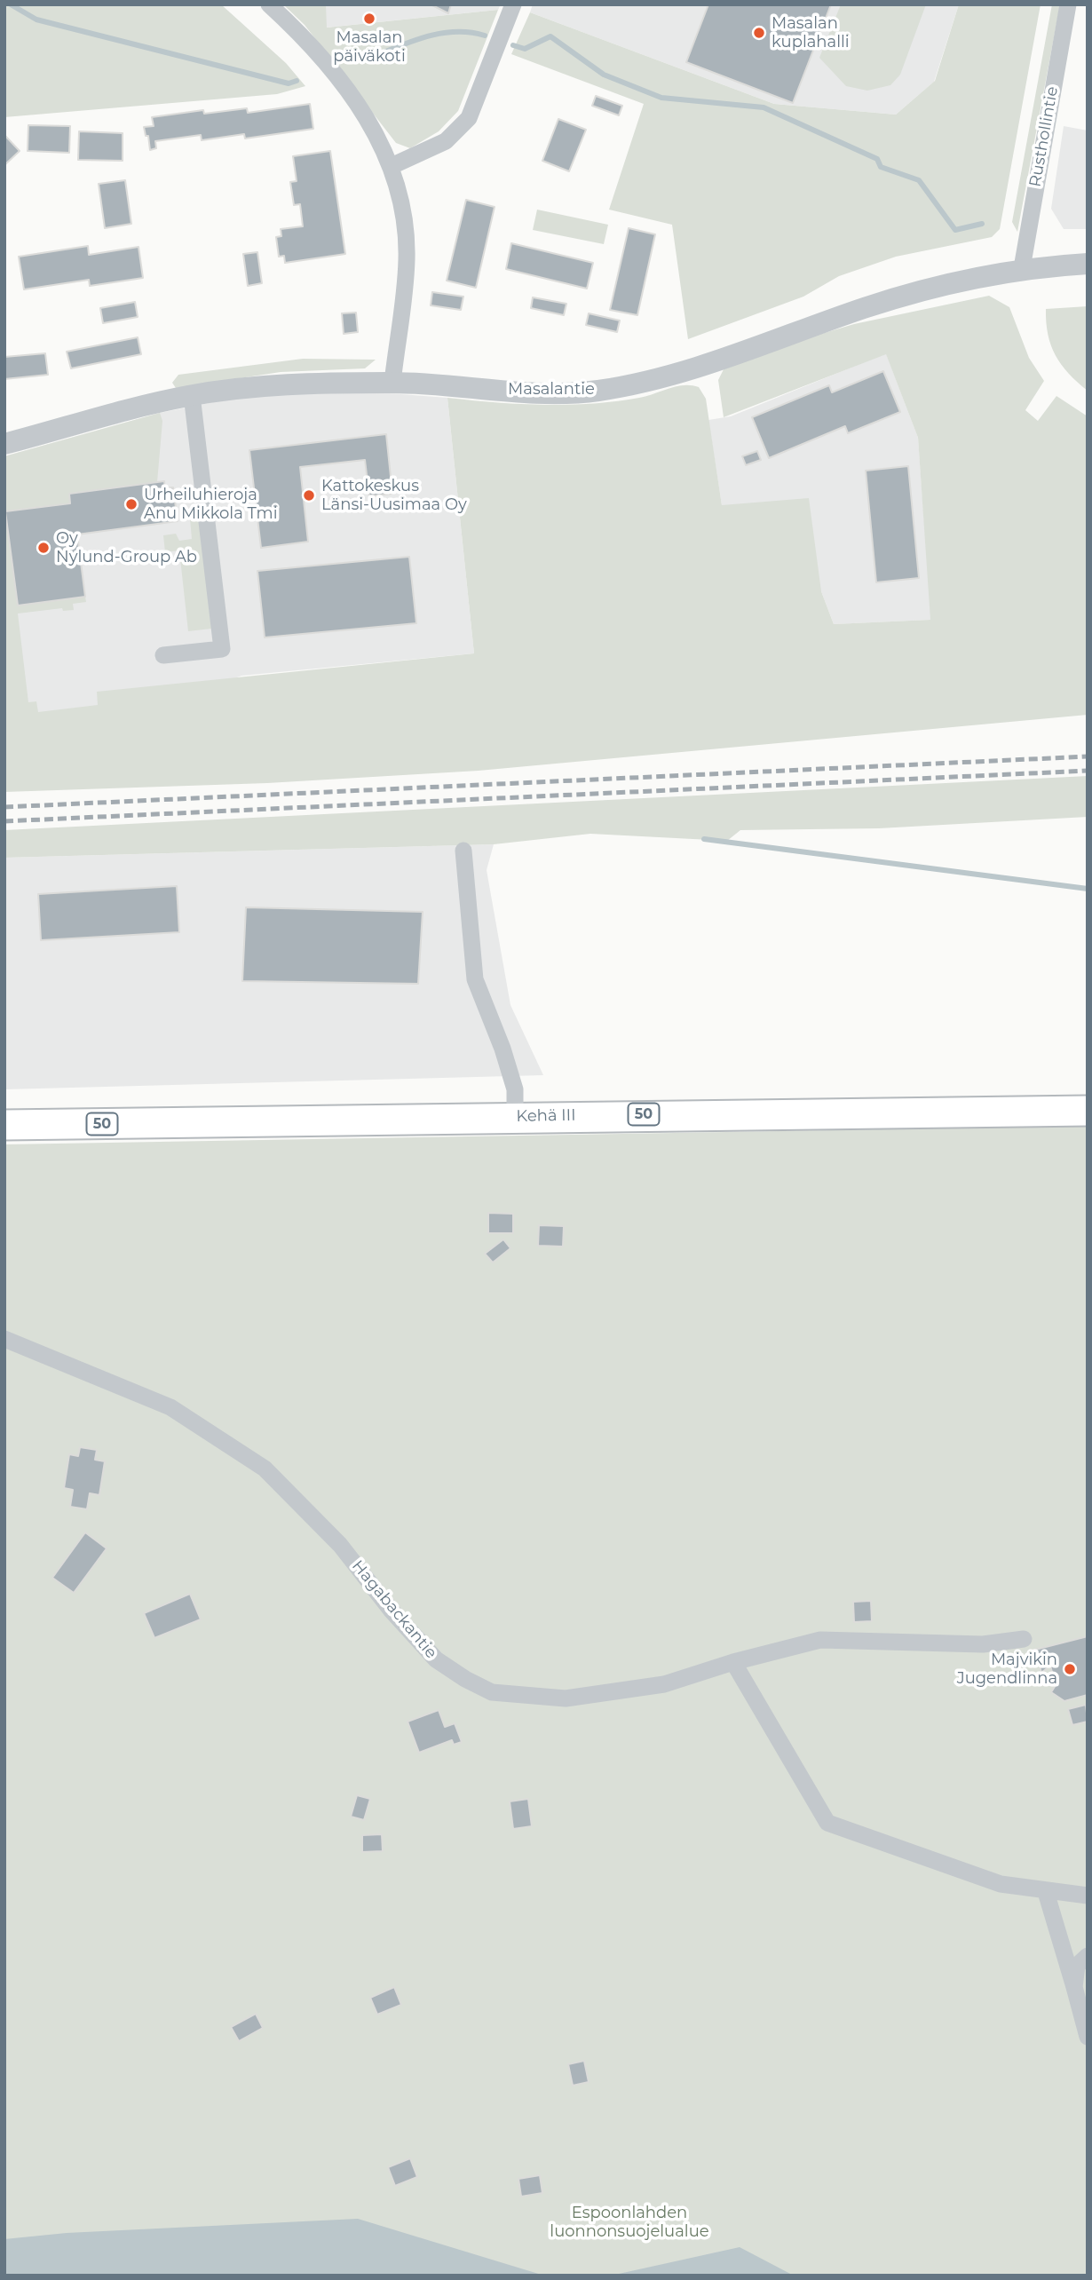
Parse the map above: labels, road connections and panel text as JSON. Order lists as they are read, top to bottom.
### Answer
{
  "streets": {
    "highway": ["50", "Kehä III"],
    "street": ["Rusthollintie", "Masalantie", "Hagabackantie"]
  },
  "crossings": [
    ["Rusthollintie", "Masalantie"]
  ],
  "parks": ["Espoonlahden luonnonsuojelualue"],
  "places": [
    "Masalan päiväkoti",
    "Masalan kuplahalli",
    "Kattokeskus Länsi-Uusimaa Oy",
    "Urheiluhieroja Anu Mikkola Tmi",
    "Oy Nylund-Group Ab",
    "Majvikin Jugendlinna"
  ]
}
